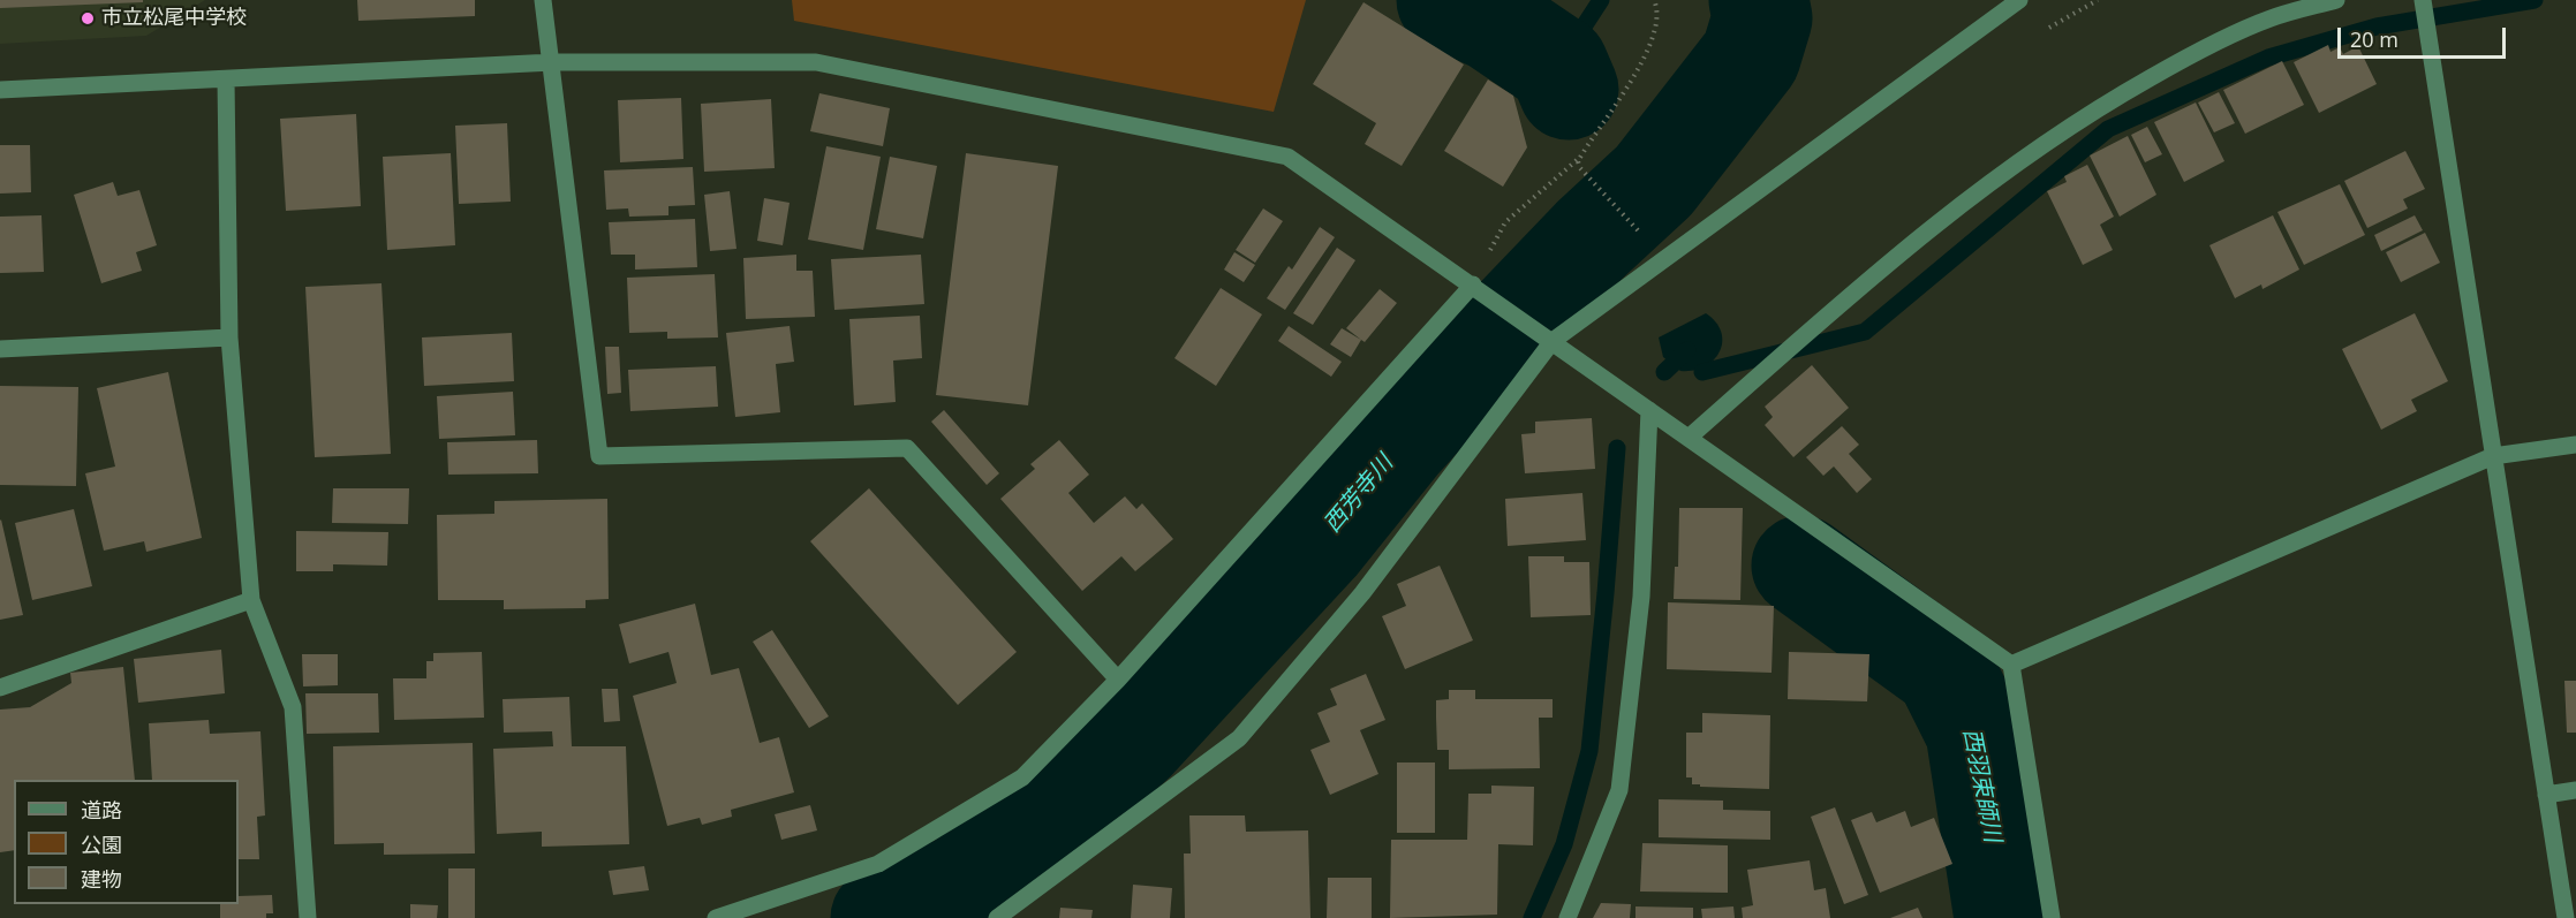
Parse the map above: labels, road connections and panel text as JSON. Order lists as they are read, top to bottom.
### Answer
{
  "water": ["西芳寺川", "西羽束師川"],
  "places": ["市立松尾中学校"],
  "legend": ["道路", "公園", "建物"],
  "scale_bar": "20 m"
}
